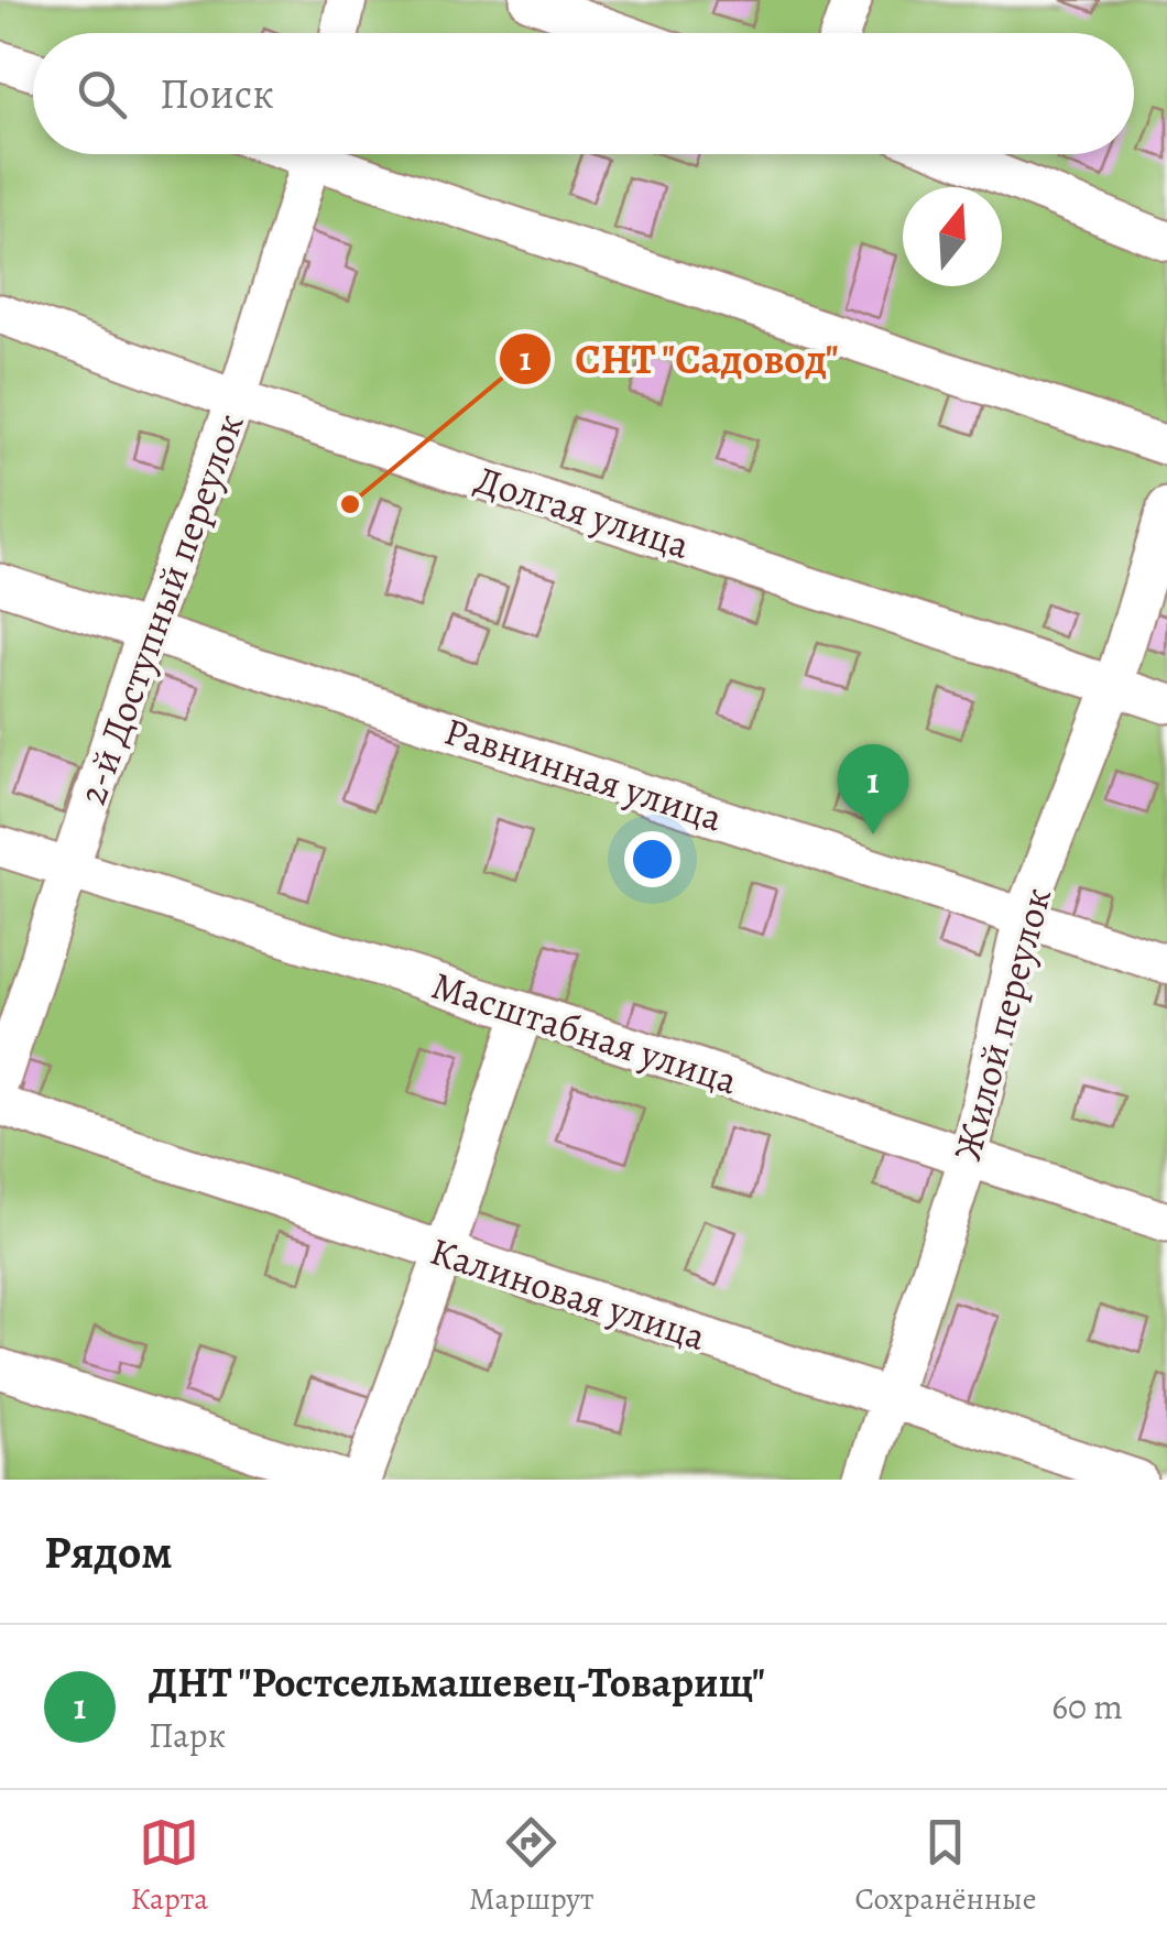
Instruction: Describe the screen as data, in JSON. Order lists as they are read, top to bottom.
{
  "streets": {
    "lane": [
      "Долгая улица",
      "2-й Доступный переулок",
      "Равнинная улица",
      "Жилой переулок",
      "Масштабная улица",
      "Калиновая улица"
    ]
  },
  "crossings": [
    ["Долгая улица", "2-й Доступный переулок"],
    ["Долгая улица", "Жилой переулок"],
    ["2-й Доступный переулок", "Равнинная улица"],
    ["2-й Доступный переулок", "Масштабная улица"],
    ["Равнинная улица", "Жилой переулок"],
    ["Жилой переулок", "Масштабная улица"],
    ["Жилой переулок", "Калиновая улица"]
  ],
  "places": ["СНТ \"Садовод\""],
  "north": "top",
  "page": {
    "search": "Поиск",
    "pins": "1",
    "heading": "Рядом",
    "list": [
      {
        "mark": "1",
        "name": "ДНТ \"Ростсельмашевец-Товарищ\"",
        "note": "Парк",
        "value": "60 m"
      }
    ],
    "nav": ["Карта", "Маршрут", "Сохранённые"]
  }
}
